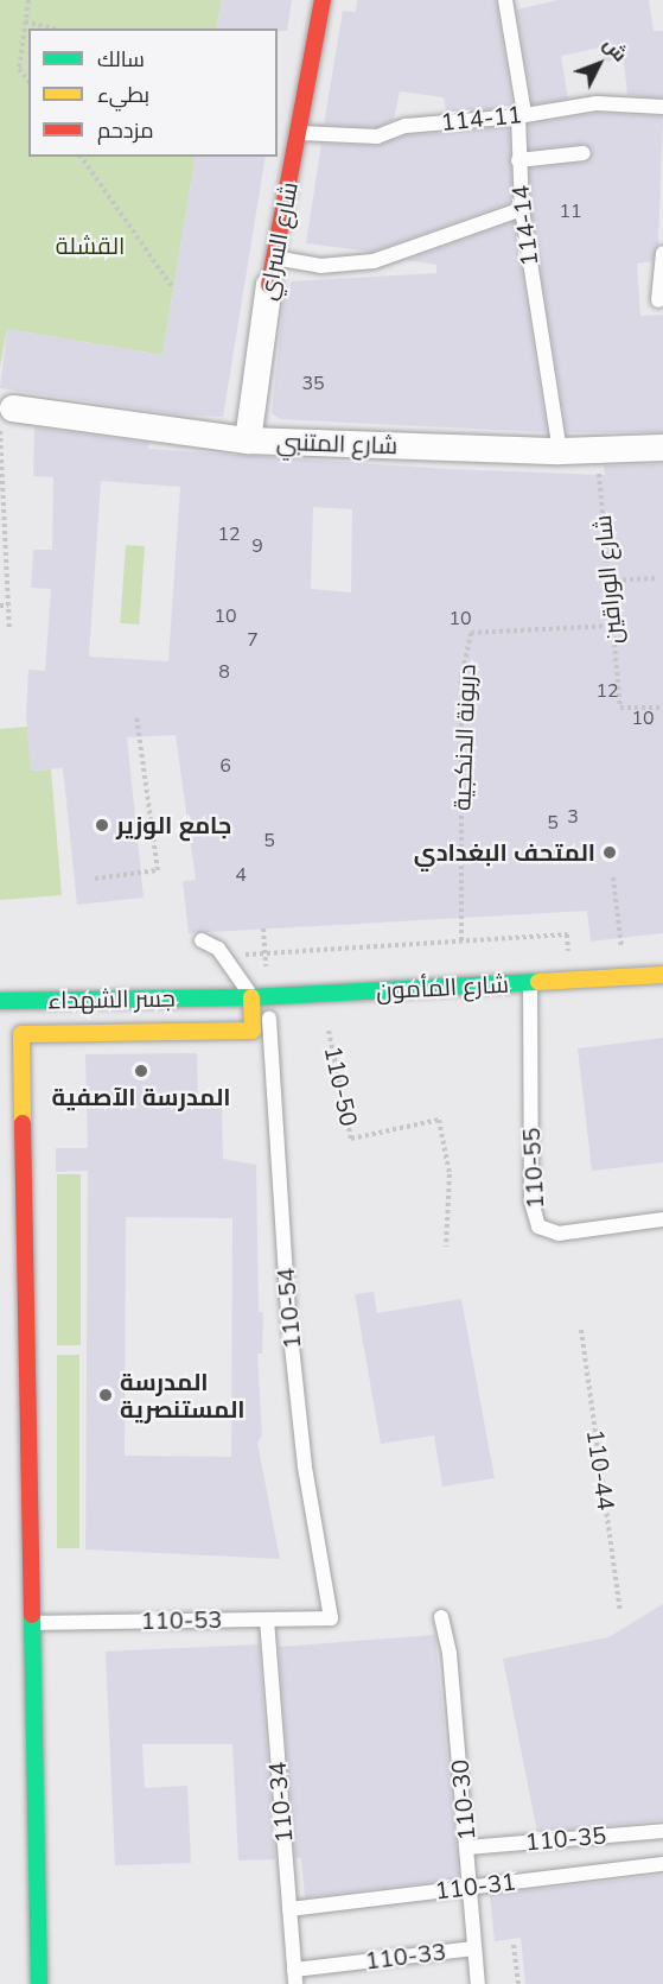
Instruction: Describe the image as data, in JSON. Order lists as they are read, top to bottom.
{
  "streets": {
    "street": [
      "شارع السراي",
      "شارع المتنبي",
      "شارع المأمون",
      "جسر الشهداء"
    ],
    "lane": [
      "114-11",
      "114-14",
      "110-55",
      "110-54",
      "110-53",
      "110-30",
      "110-34",
      "110-35",
      "110-31",
      "110-33"
    ],
    "path": [
      "شارع الوراقين",
      "دربونة الدنكجية",
      "110-50",
      "110-44"
    ]
  },
  "crossings": [
    ["114-11", "114-14"],
    ["114-11", "شارع السراي"],
    ["114-14", "شارع المتنبي"],
    ["شارع السراي", "شارع المتنبي"],
    ["شارع المتنبي", "شارع الوراقين"],
    ["شارع الوراقين", "دربونة الدنكجية"],
    ["شارع المأمون", "جسر الشهداء"],
    ["شارع المأمون", "110-55"],
    ["شارع المأمون", "110-54"],
    ["110-54", "110-53"],
    ["110-53", "110-34"],
    ["110-30", "110-35"],
    ["110-30", "110-31"],
    ["110-30", "110-33"],
    ["110-34", "110-31"],
    ["110-34", "110-33"]
  ],
  "parks": ["القشلة"],
  "places": [
    "جامع الوزير",
    "المتحف البغدادي",
    "المدرسة الآصفية",
    "المدرسة المستنصرية"
  ],
  "house_numbers": [
    "11",
    "35",
    "12",
    "9",
    "10",
    "10",
    "7",
    "8",
    "12",
    "10",
    "6",
    "3",
    "5",
    "5",
    "4"
  ],
  "legend": ["سالك", "بطيء", "مزدحم"],
  "north": "top right"
}
